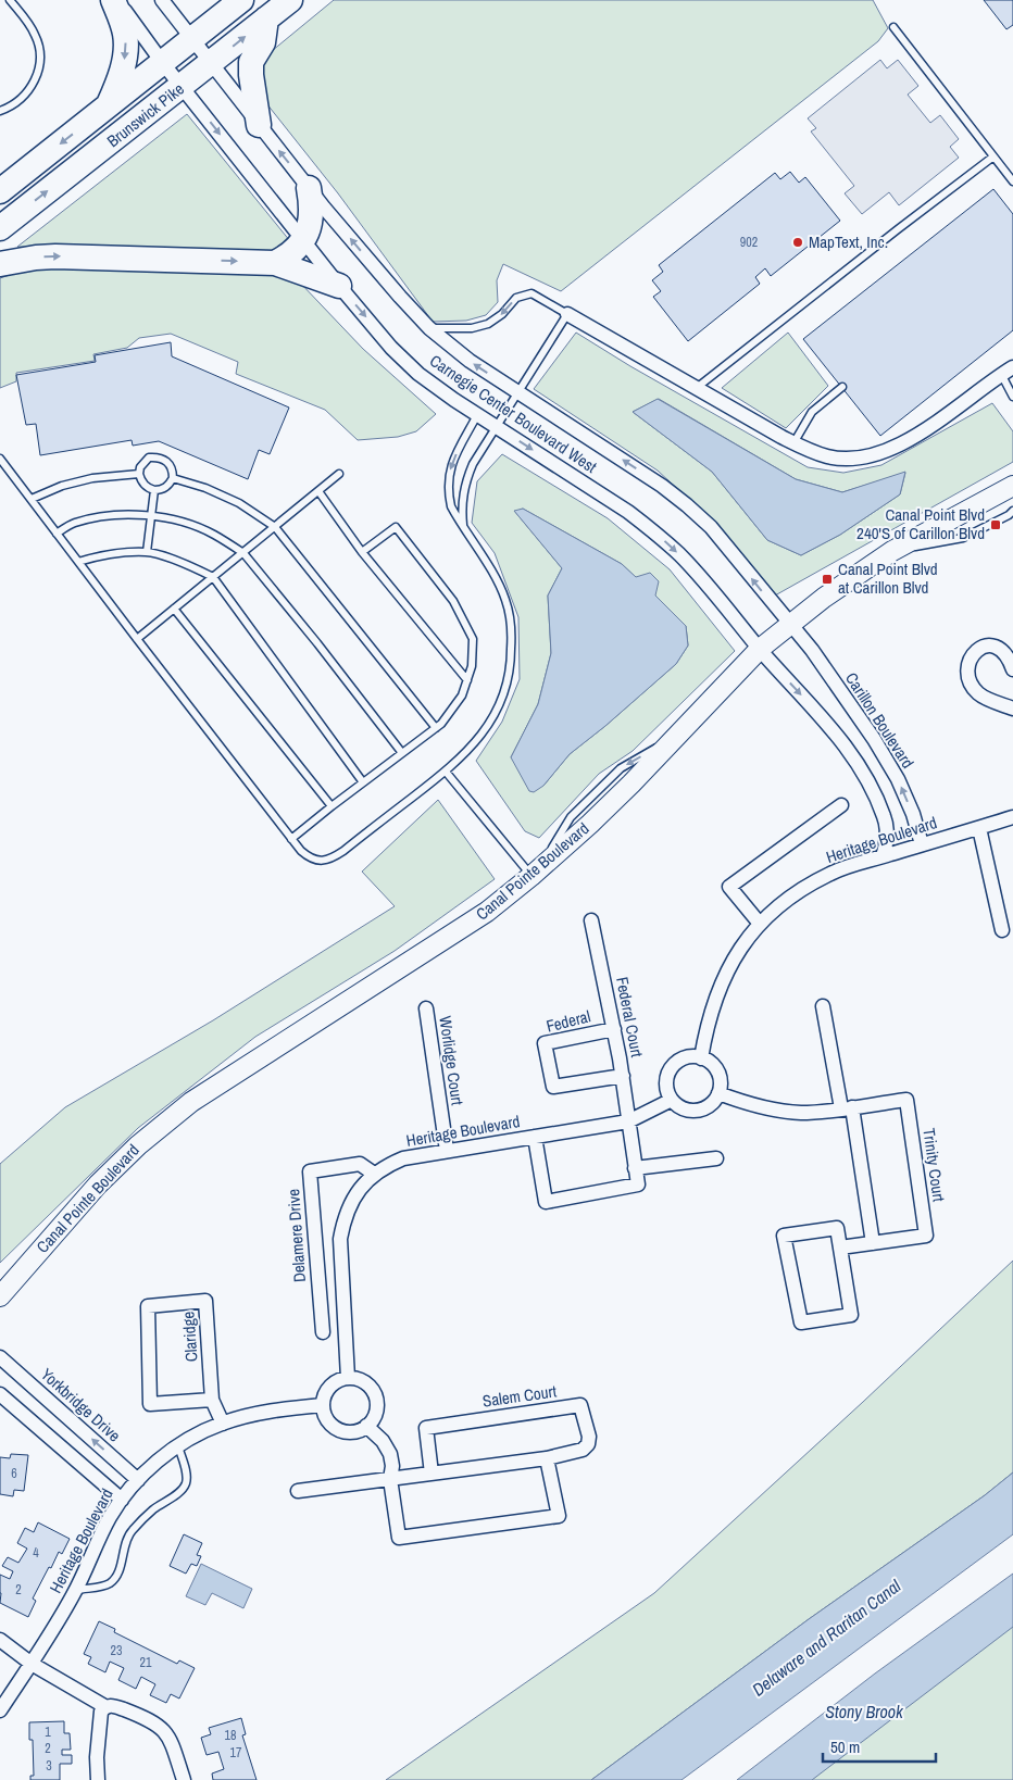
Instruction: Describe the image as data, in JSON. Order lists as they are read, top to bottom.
{
  "streets": {
    "highway": ["Brunswick Pike"],
    "street": [
      "Carnegie Center Boulevard West",
      "Carillon Boulevard",
      "Heritage Boulevard",
      "Canal Pointe Boulevard",
      "Federal Court",
      "Federal",
      "Worlidge Court",
      "Trinity Court",
      "Delamere Drive",
      "Claridge",
      "Salem Court",
      "Yorkbridge Drive"
    ]
  },
  "crossings": [
    ["Brunswick Pike", "Carnegie Center Boulevard West"],
    ["Carnegie Center Boulevard West", "Carillon Boulevard"],
    ["Carnegie Center Boulevard West", "Canal Pointe Boulevard"],
    ["Carillon Boulevard", "Heritage Boulevard"],
    ["Carillon Boulevard", "Canal Pointe Boulevard"],
    ["Heritage Boulevard", "Federal Court"],
    ["Heritage Boulevard", "Worlidge Court"],
    ["Heritage Boulevard", "Trinity Court"],
    ["Heritage Boulevard", "Delamere Drive"],
    ["Heritage Boulevard", "Yorkbridge Drive"],
    ["Federal Court", "Federal"]
  ],
  "water": ["Delaware and Raritan Canal", "Stony Brook"],
  "places": {
    "other": ["MapText, Inc."],
    "transit": ["Canal Point Blvd 240'S of Carillon Blvd", "Canal Point Blvd at Carillon Blvd"]
  },
  "house_numbers": [
    "902",
    "6",
    "4",
    "2",
    "23",
    "21",
    "1",
    "18",
    "2",
    "17",
    "3"
  ],
  "scale_bar": "50 m"
}
